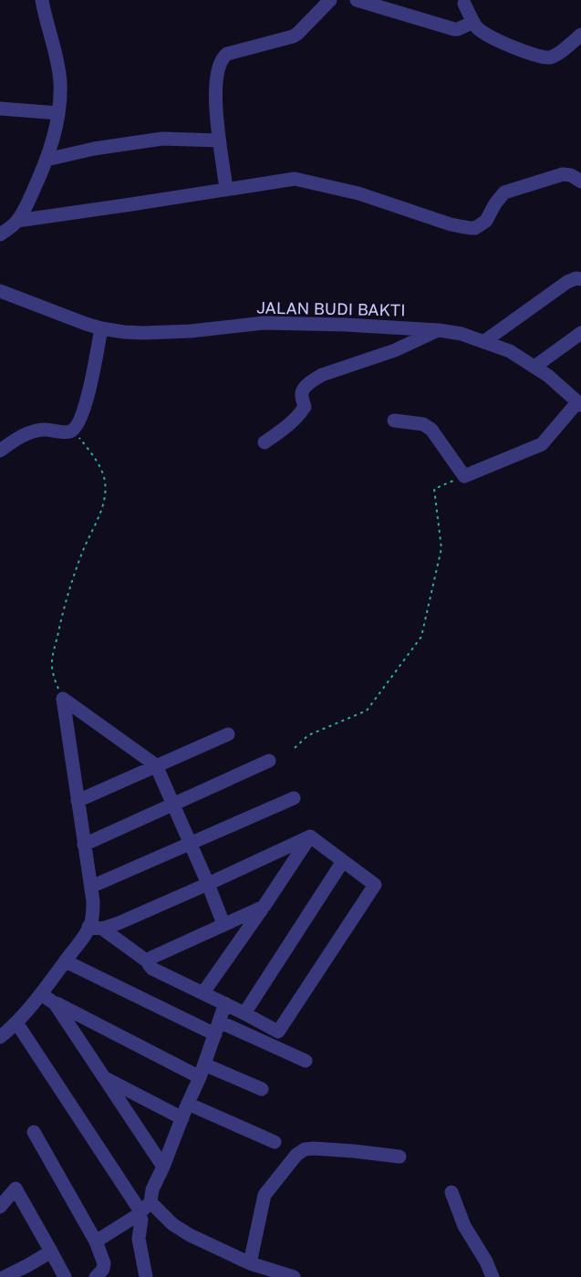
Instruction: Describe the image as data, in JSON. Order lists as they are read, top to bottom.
{
  "streets": {
    "street": ["JALAN BUDI BAKTI"]
  }
}
